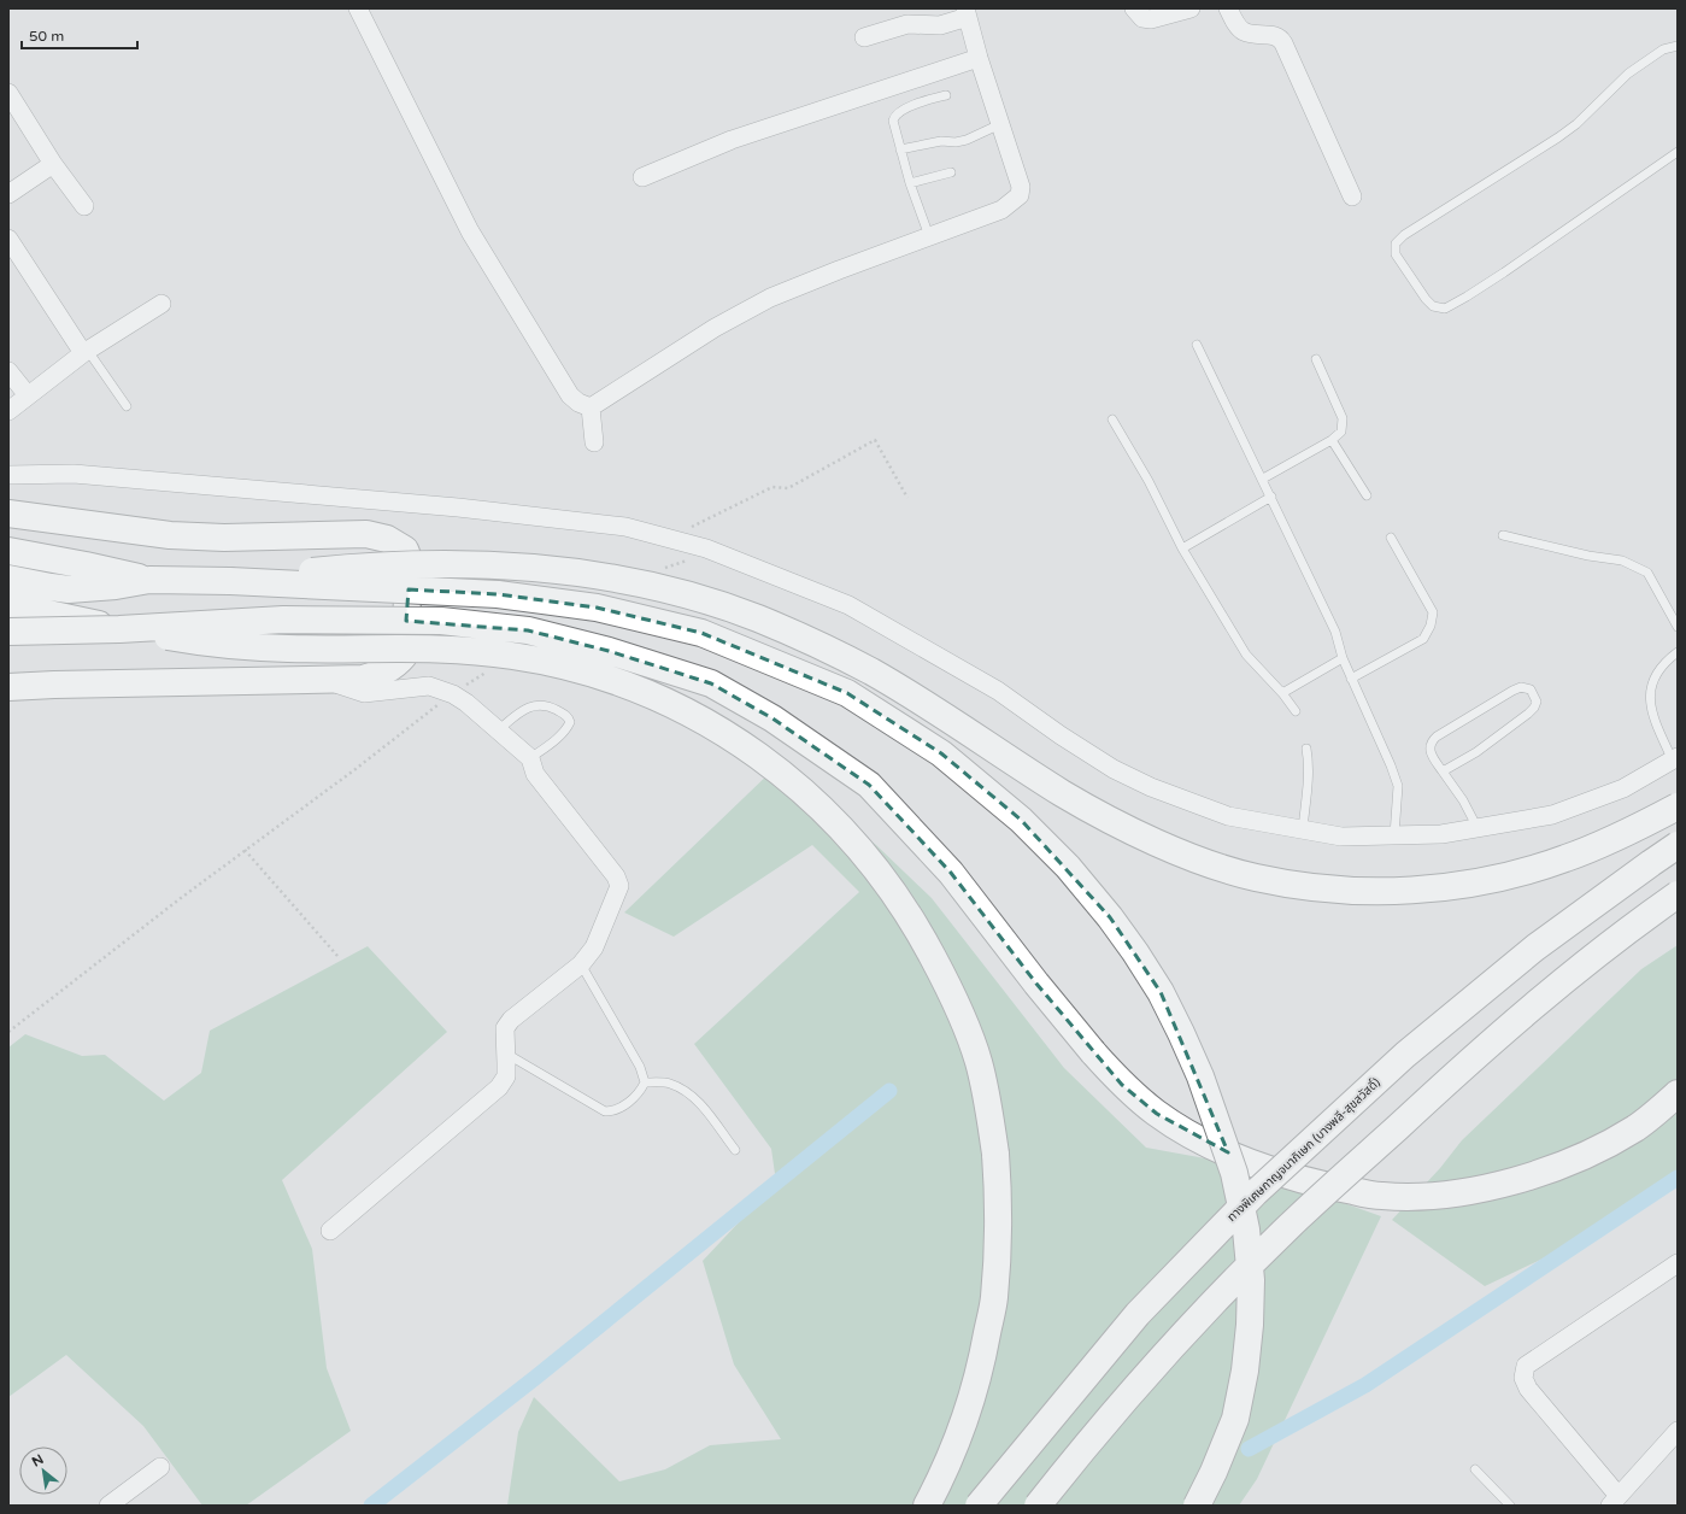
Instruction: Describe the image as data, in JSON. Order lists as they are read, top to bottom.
{
  "streets": {
    "highway": ["ทางพิเศษกาญจนาภิเษก (บางพลี-สุขสวัสดิ์)"]
  },
  "scale_bar": "50 m",
  "north": "top left"
}
